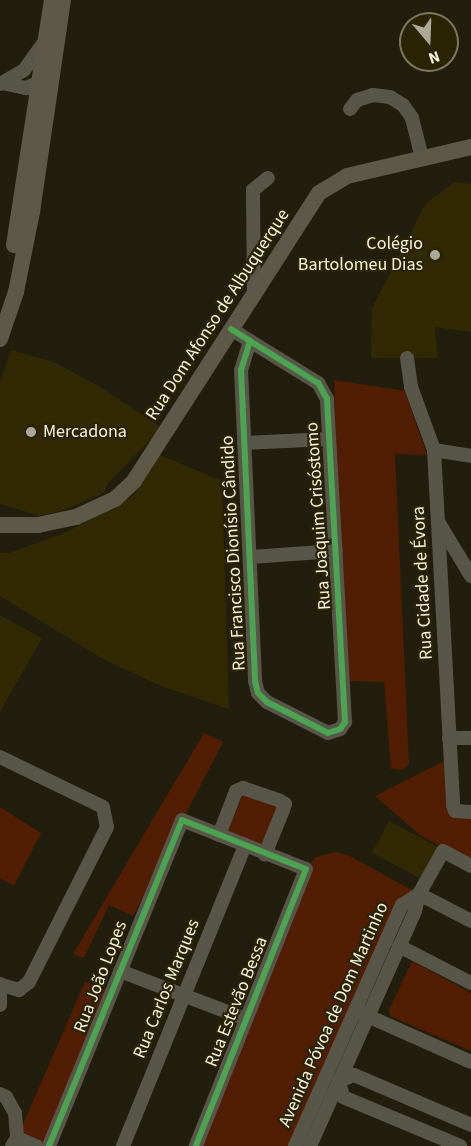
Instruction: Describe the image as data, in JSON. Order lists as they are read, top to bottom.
{
  "streets": {
    "main road": ["Rua Dom Afonso de Albuquerque"],
    "street": [
      "Rua Joaquim Crisóstomo",
      "Rua Francisco Dionísio Cândido",
      "Rua Cidade de Évora",
      "Rua João Lopes",
      "Rua Carlos Marques",
      "Rua Estevão Bessa",
      "Avenida Póvoa de Dom Martinho"
    ]
  },
  "crossings": [
    ["Rua Joaquim Crisóstomo", "Rua Francisco Dionísio Cândido"]
  ],
  "places": ["Colégio Bartolomeu Dias", "Mercadona"],
  "north": "bottom"
}
